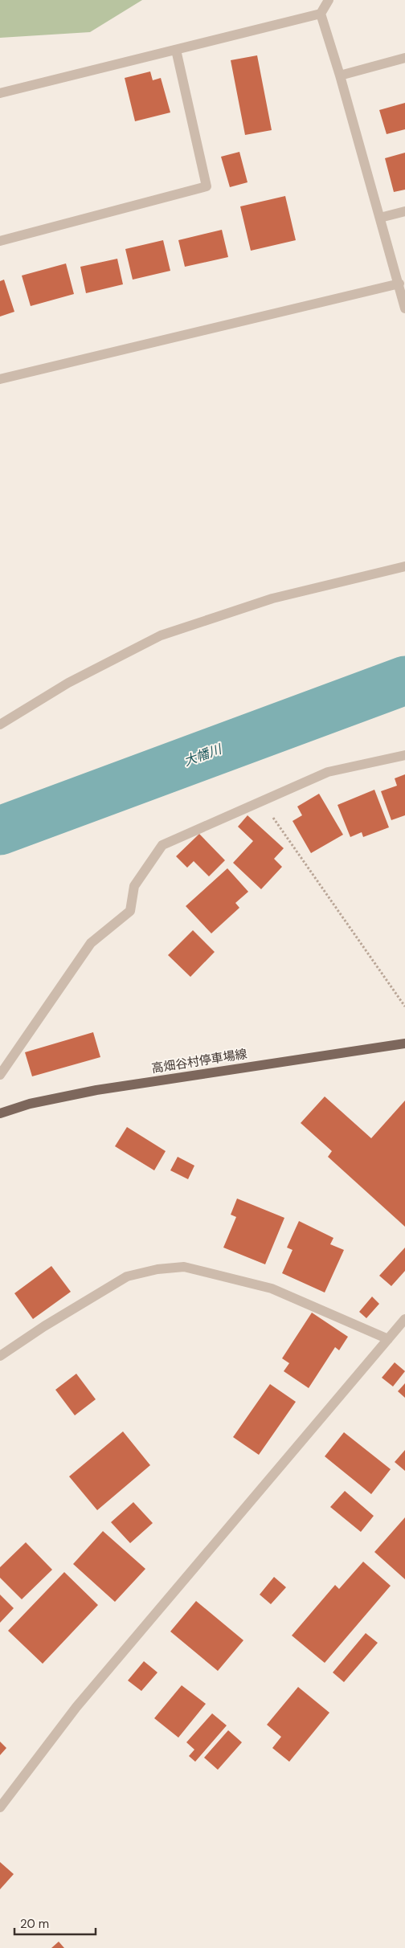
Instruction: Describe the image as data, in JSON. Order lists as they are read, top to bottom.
{
  "streets": {
    "main road": ["高畑谷村停車場線"]
  },
  "water": ["大幡川"],
  "scale_bar": "20 m"
}
